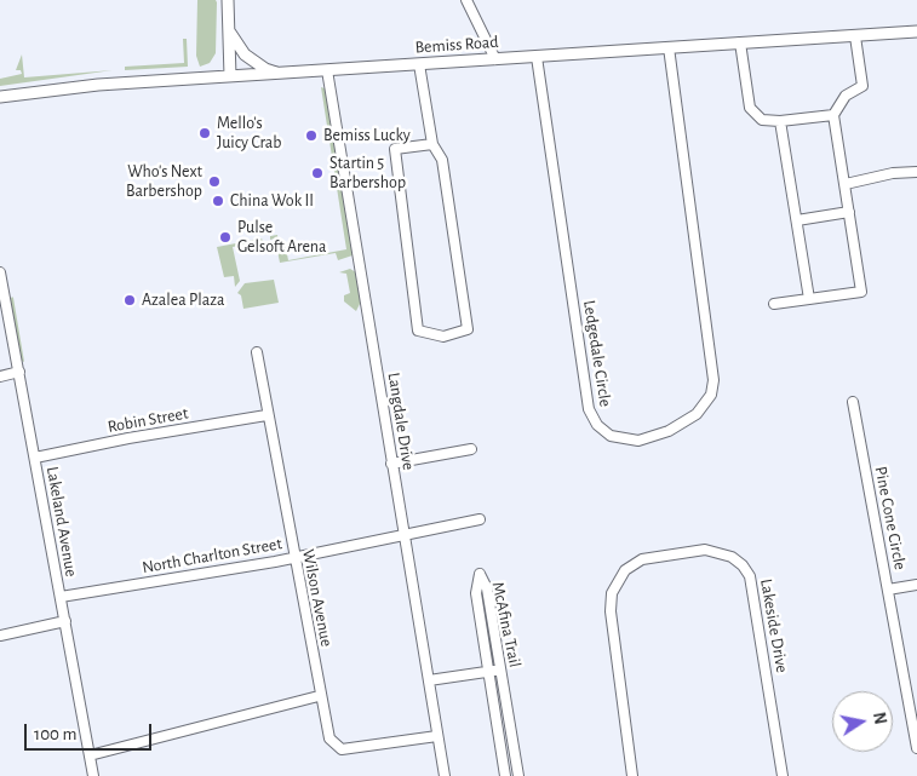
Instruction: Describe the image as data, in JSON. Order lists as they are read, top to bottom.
{
  "streets": {
    "main road": ["Bemiss Road"],
    "street": [
      "Ledgedale Circle",
      "Robin Street",
      "Langdale Drive",
      "Pine Cone Circle",
      "Lakeland Avenue",
      "North Charlton Street",
      "Wilson Avenue",
      "McAfina Trail",
      "Lakeside Drive"
    ]
  },
  "crossings": [
    ["Bemiss Road", "Ledgedale Circle"],
    ["Bemiss Road", "Langdale Drive"],
    ["Robin Street", "Lakeland Avenue"],
    ["Robin Street", "Wilson Avenue"],
    ["Langdale Drive", "North Charlton Street"],
    ["Langdale Drive", "Wilson Avenue"],
    ["Lakeland Avenue", "North Charlton Street"],
    ["North Charlton Street", "Wilson Avenue"]
  ],
  "places": [
    "Mello's Juicy Crab",
    "Bemiss Lucky",
    "Startin 5 Barbershop",
    "Who's Next Barbershop",
    "China Wok II",
    "Pulse Gelsoft Arena",
    "Azalea Plaza"
  ],
  "scale_bar": "100 m",
  "north": "right"
}
